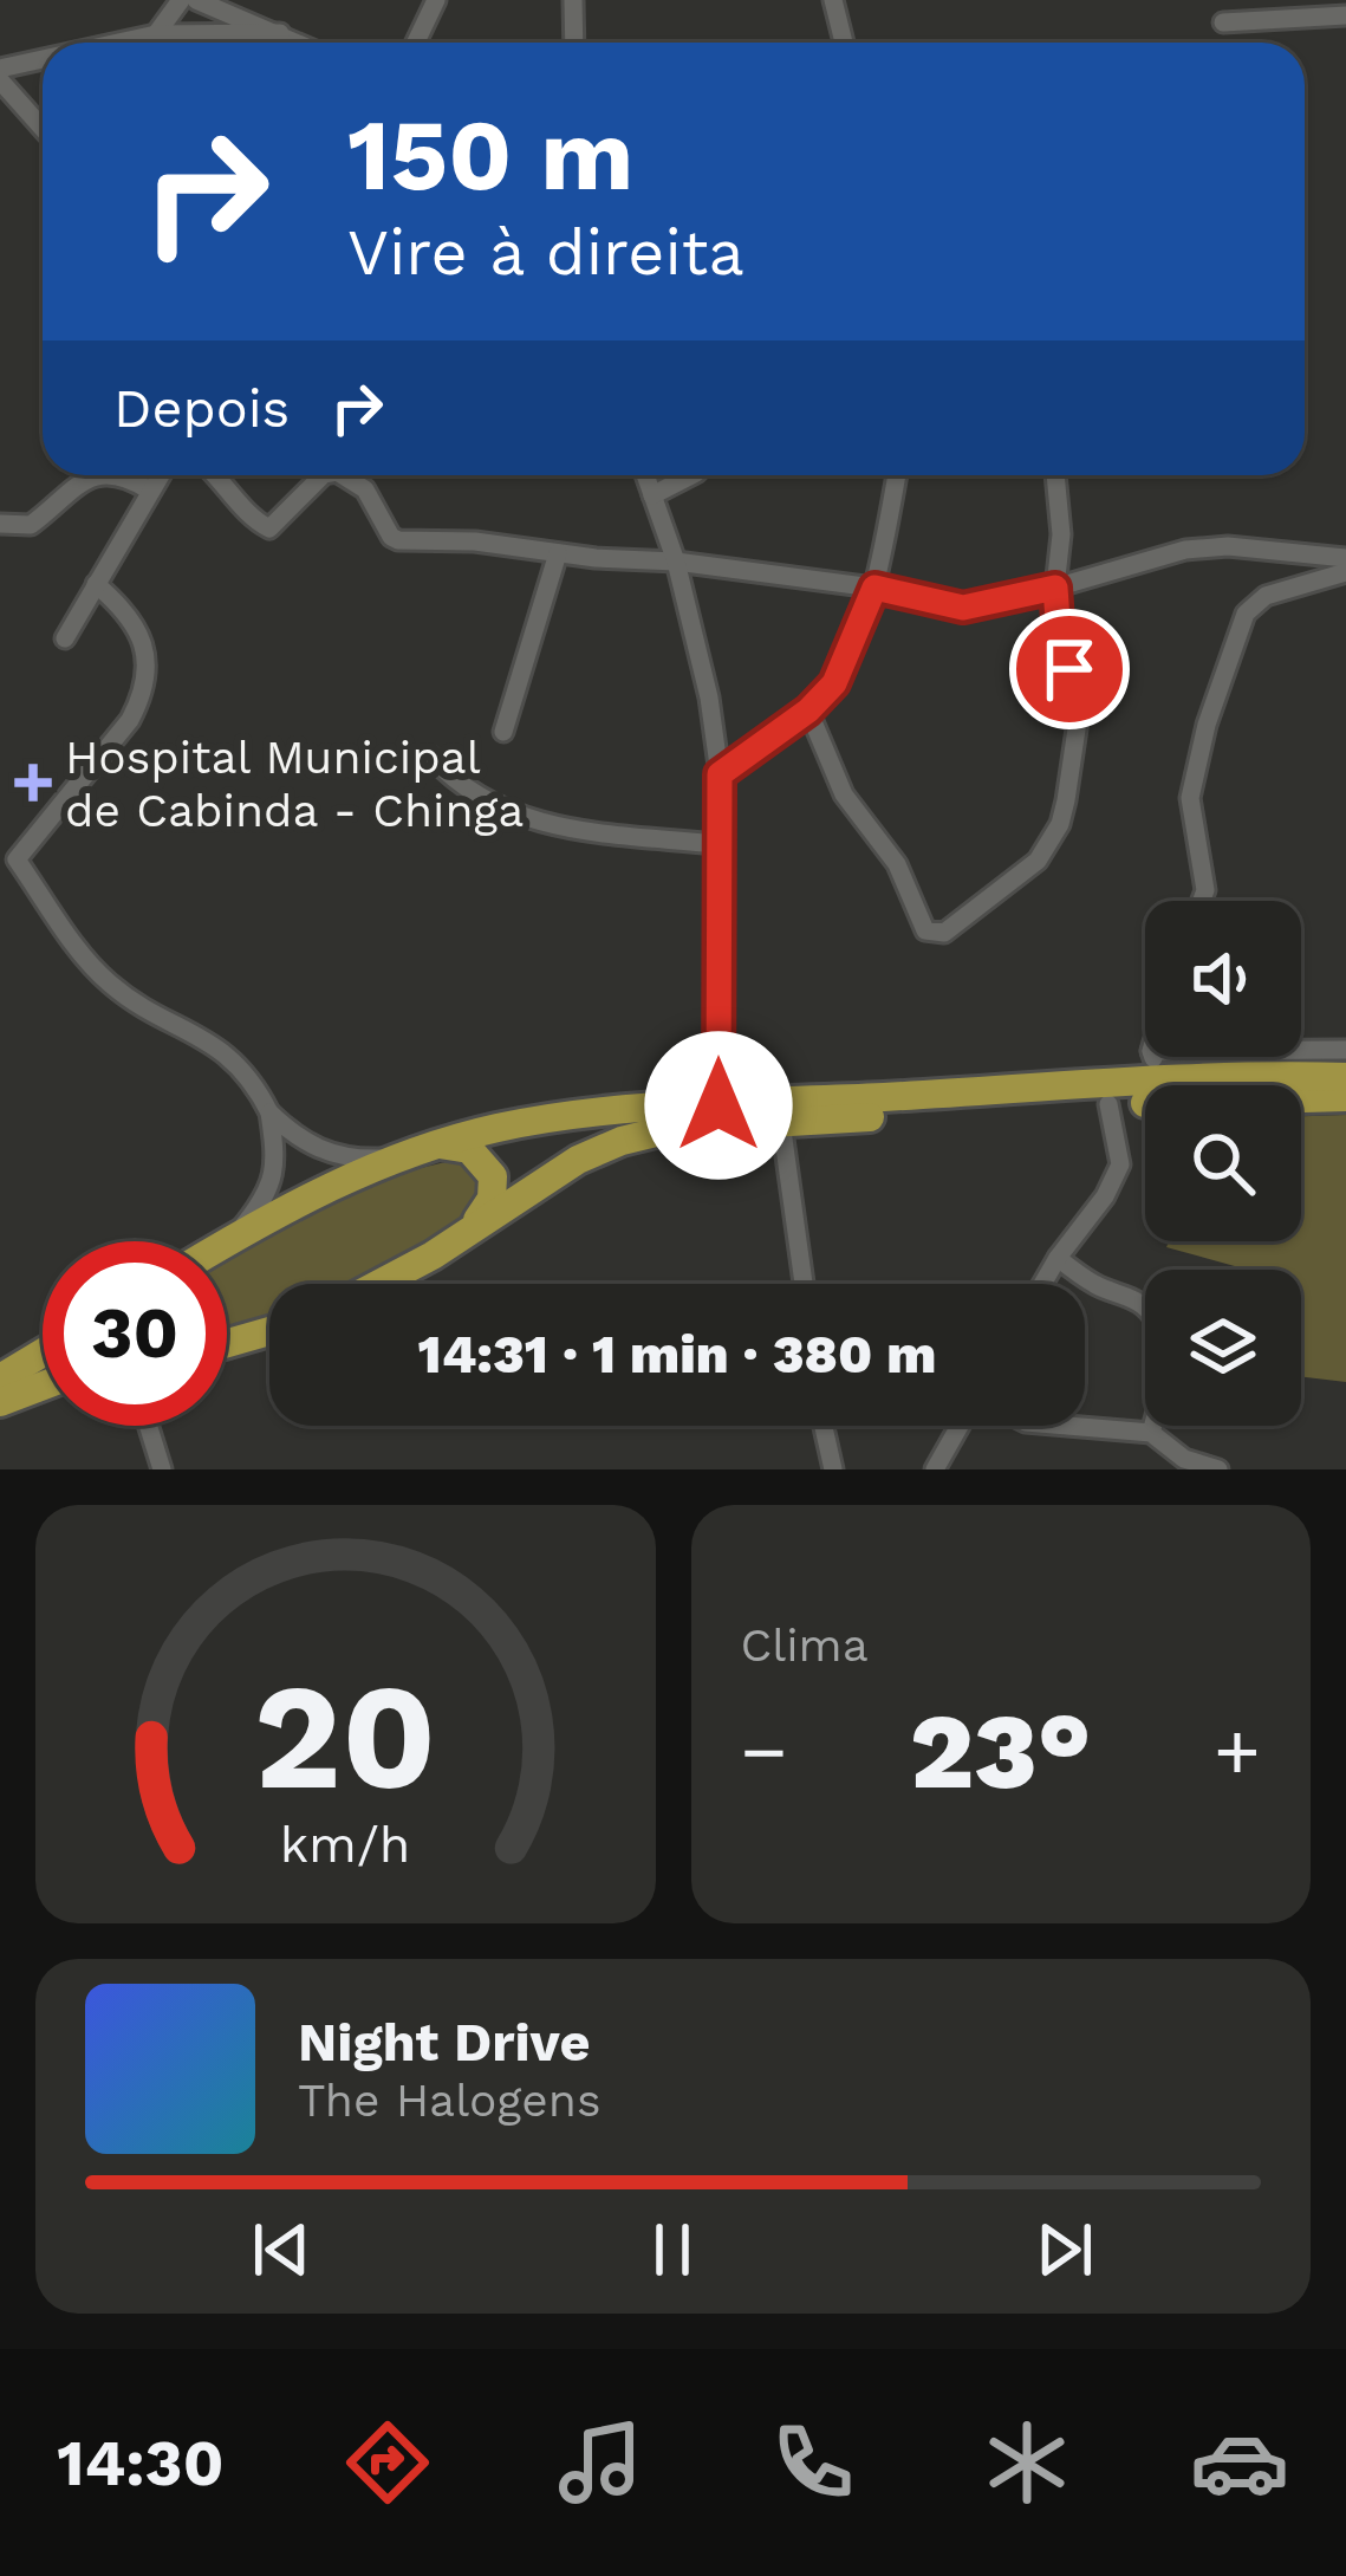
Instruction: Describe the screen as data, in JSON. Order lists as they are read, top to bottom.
{
  "places": {
    "health": ["Hospital Municipal de Cabinda - Chinga"]
  },
  "page": {
    "turn": ["150 m", "Vire à direita"],
    "then": "Depois",
    "limit": "30",
    "trip": "14:31 · 1 min · 380 m",
    "tile": "Clima",
    "heat": ["−", "23°", "+"],
    "song": ["Night Drive", "The Halogens"],
    "tabs": "14:30",
    "gauge": ["20", "km/h"]
  }
}
